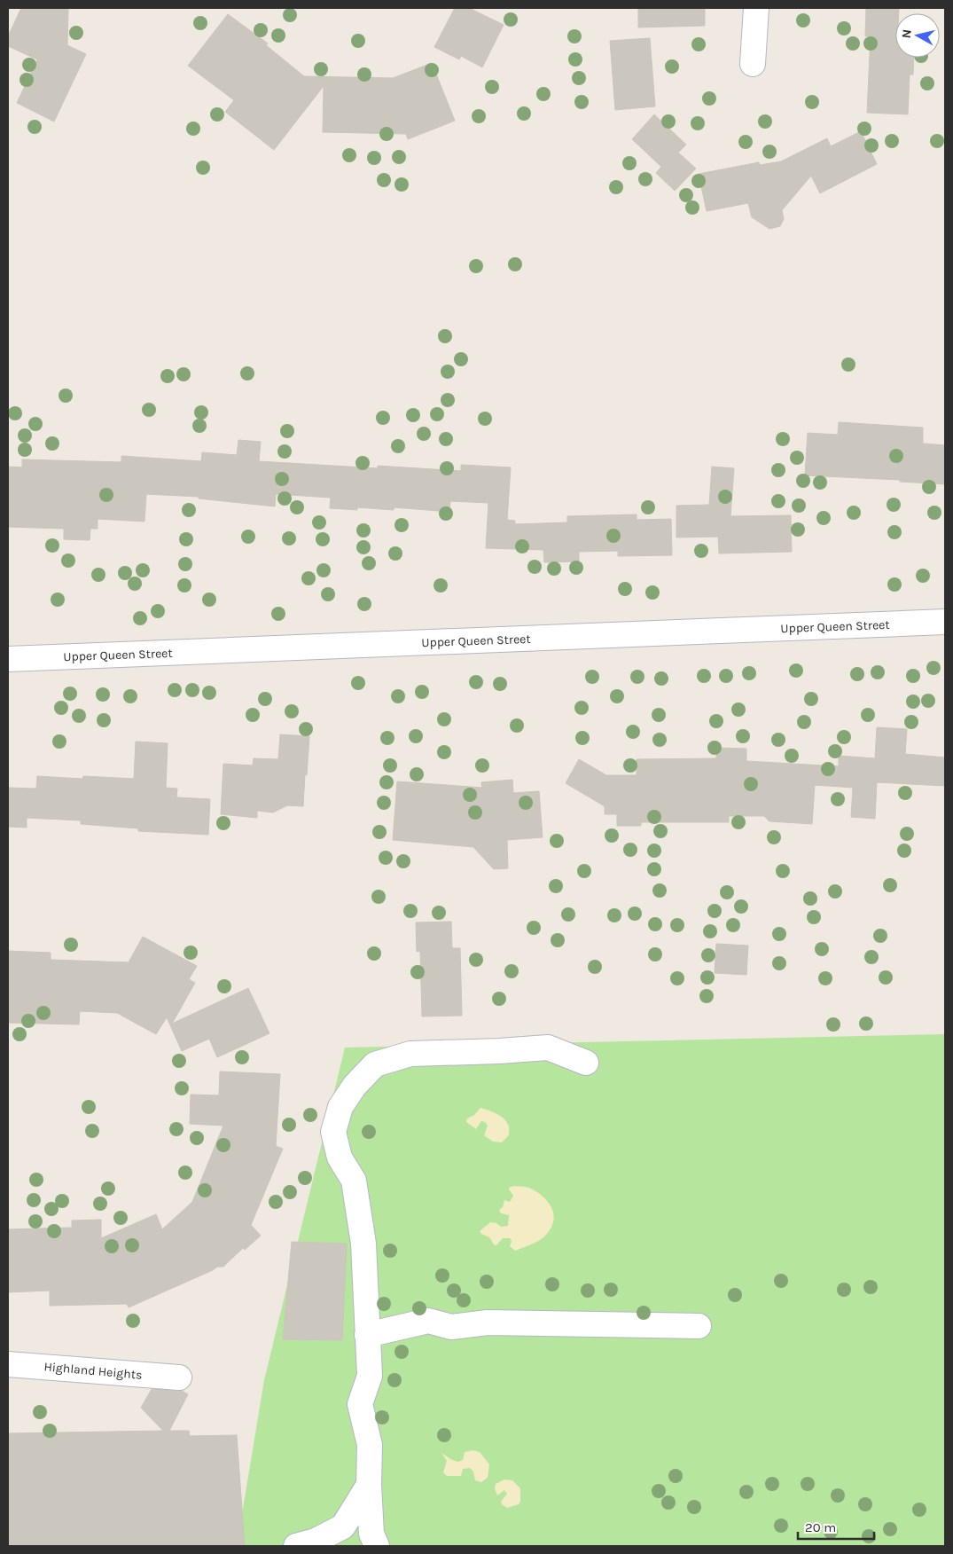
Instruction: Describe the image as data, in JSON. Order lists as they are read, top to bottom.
{
  "streets": {
    "street": ["Upper Queen Street", "Highland Heights"]
  },
  "scale_bar": "20 m",
  "north": "left"
}
